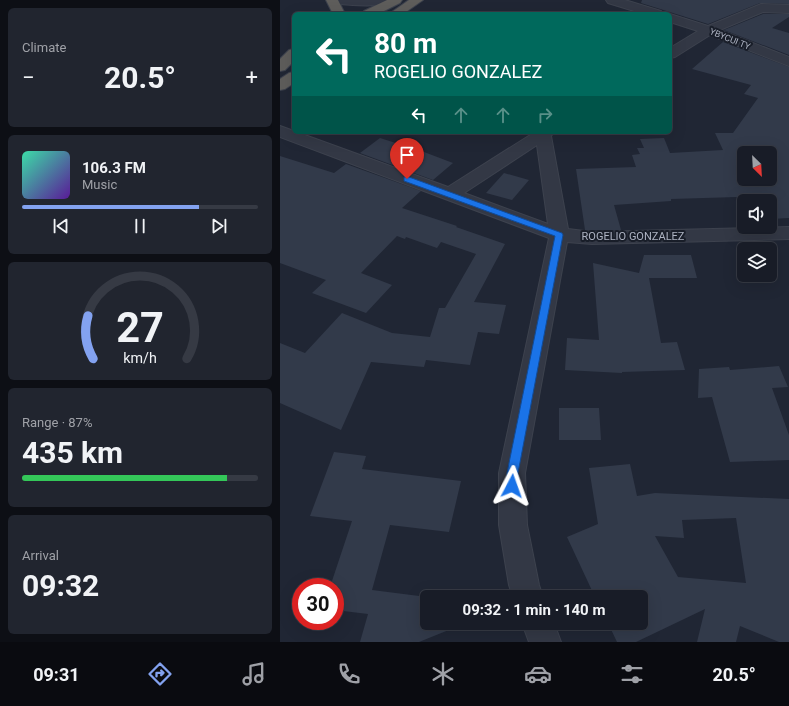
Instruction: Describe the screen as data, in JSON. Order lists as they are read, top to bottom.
{
  "streets": {
    "street": ["YBYCUI TY", "ROGELIO GONZALEZ"]
  },
  "north": "bottom right",
  "page": {
    "tile": [
      "Climate",
      ["Range · 87%", "435 km"],
      ["Arrival", "09:32"]
    ],
    "turn": ["80 m", "ROGELIO GONZALEZ"],
    "heat": ["−", "20.5°", "+"],
    "song": ["106.3 FM", "Music"],
    "limit": "30",
    "trip": "09:32 · 1 min · 140 m",
    "tabs": ["09:31", "20.5°"],
    "gauge": ["27", "km/h"]
  }
}
